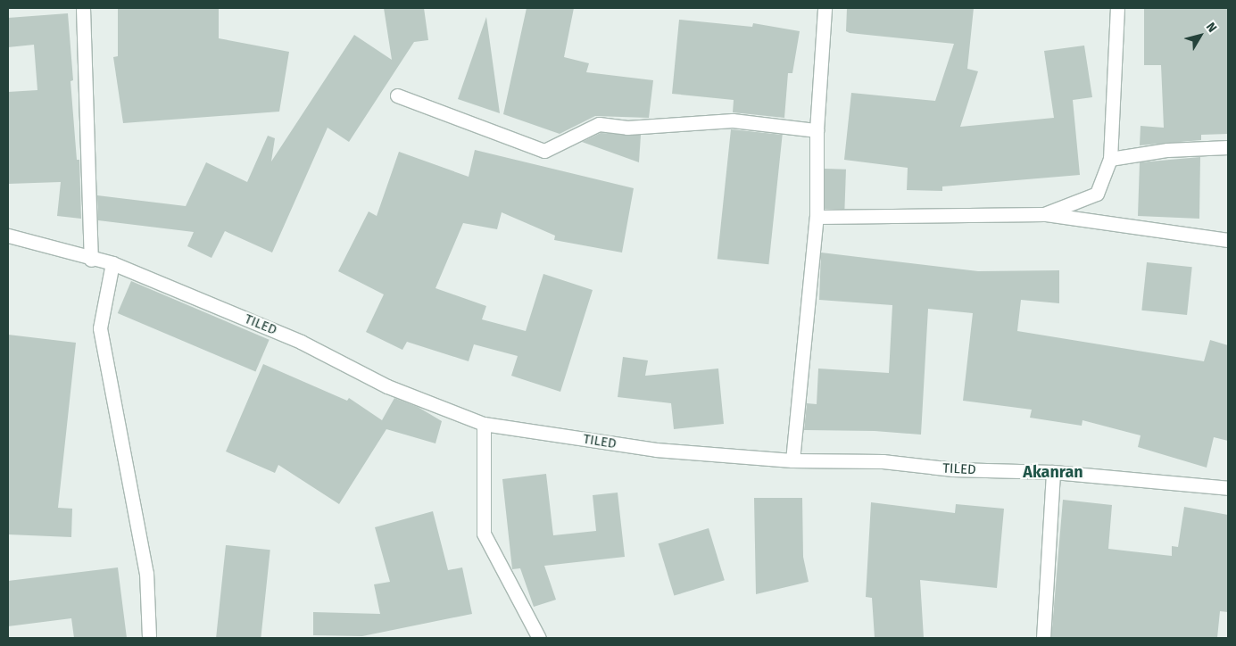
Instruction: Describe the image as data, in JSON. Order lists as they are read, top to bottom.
{
  "streets": {
    "street": ["TILED"]
  },
  "districts": ["Akanran"],
  "north": "top right"
}
